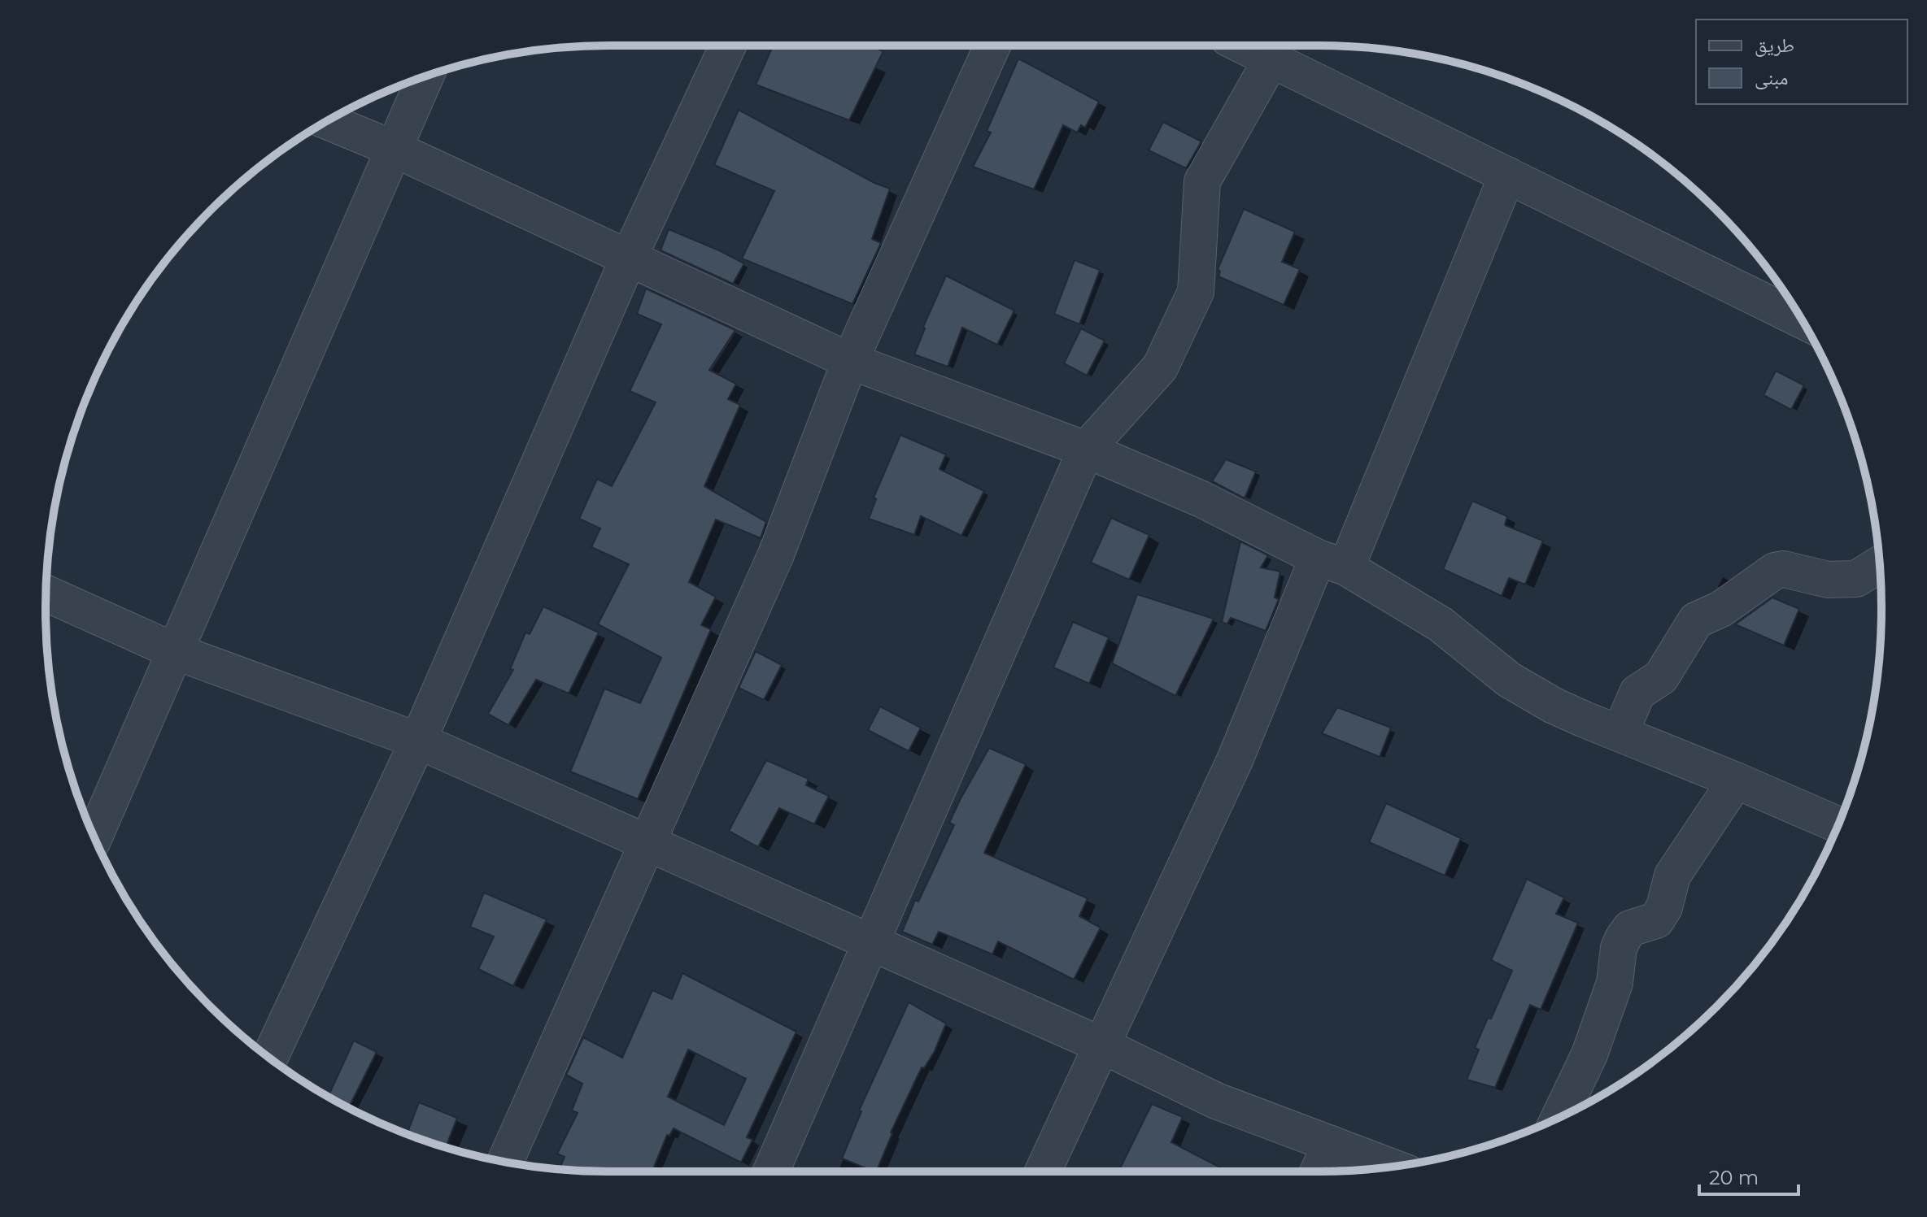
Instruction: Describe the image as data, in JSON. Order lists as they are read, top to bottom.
{
  "legend": ["طريق", "مبنى"],
  "scale_bar": "20 m"
}
